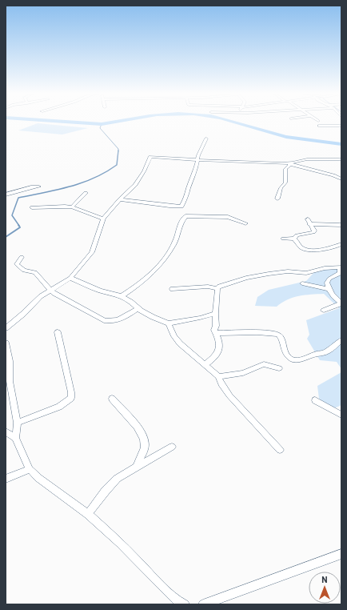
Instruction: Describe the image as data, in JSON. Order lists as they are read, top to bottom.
{
  "north": "top"
}
